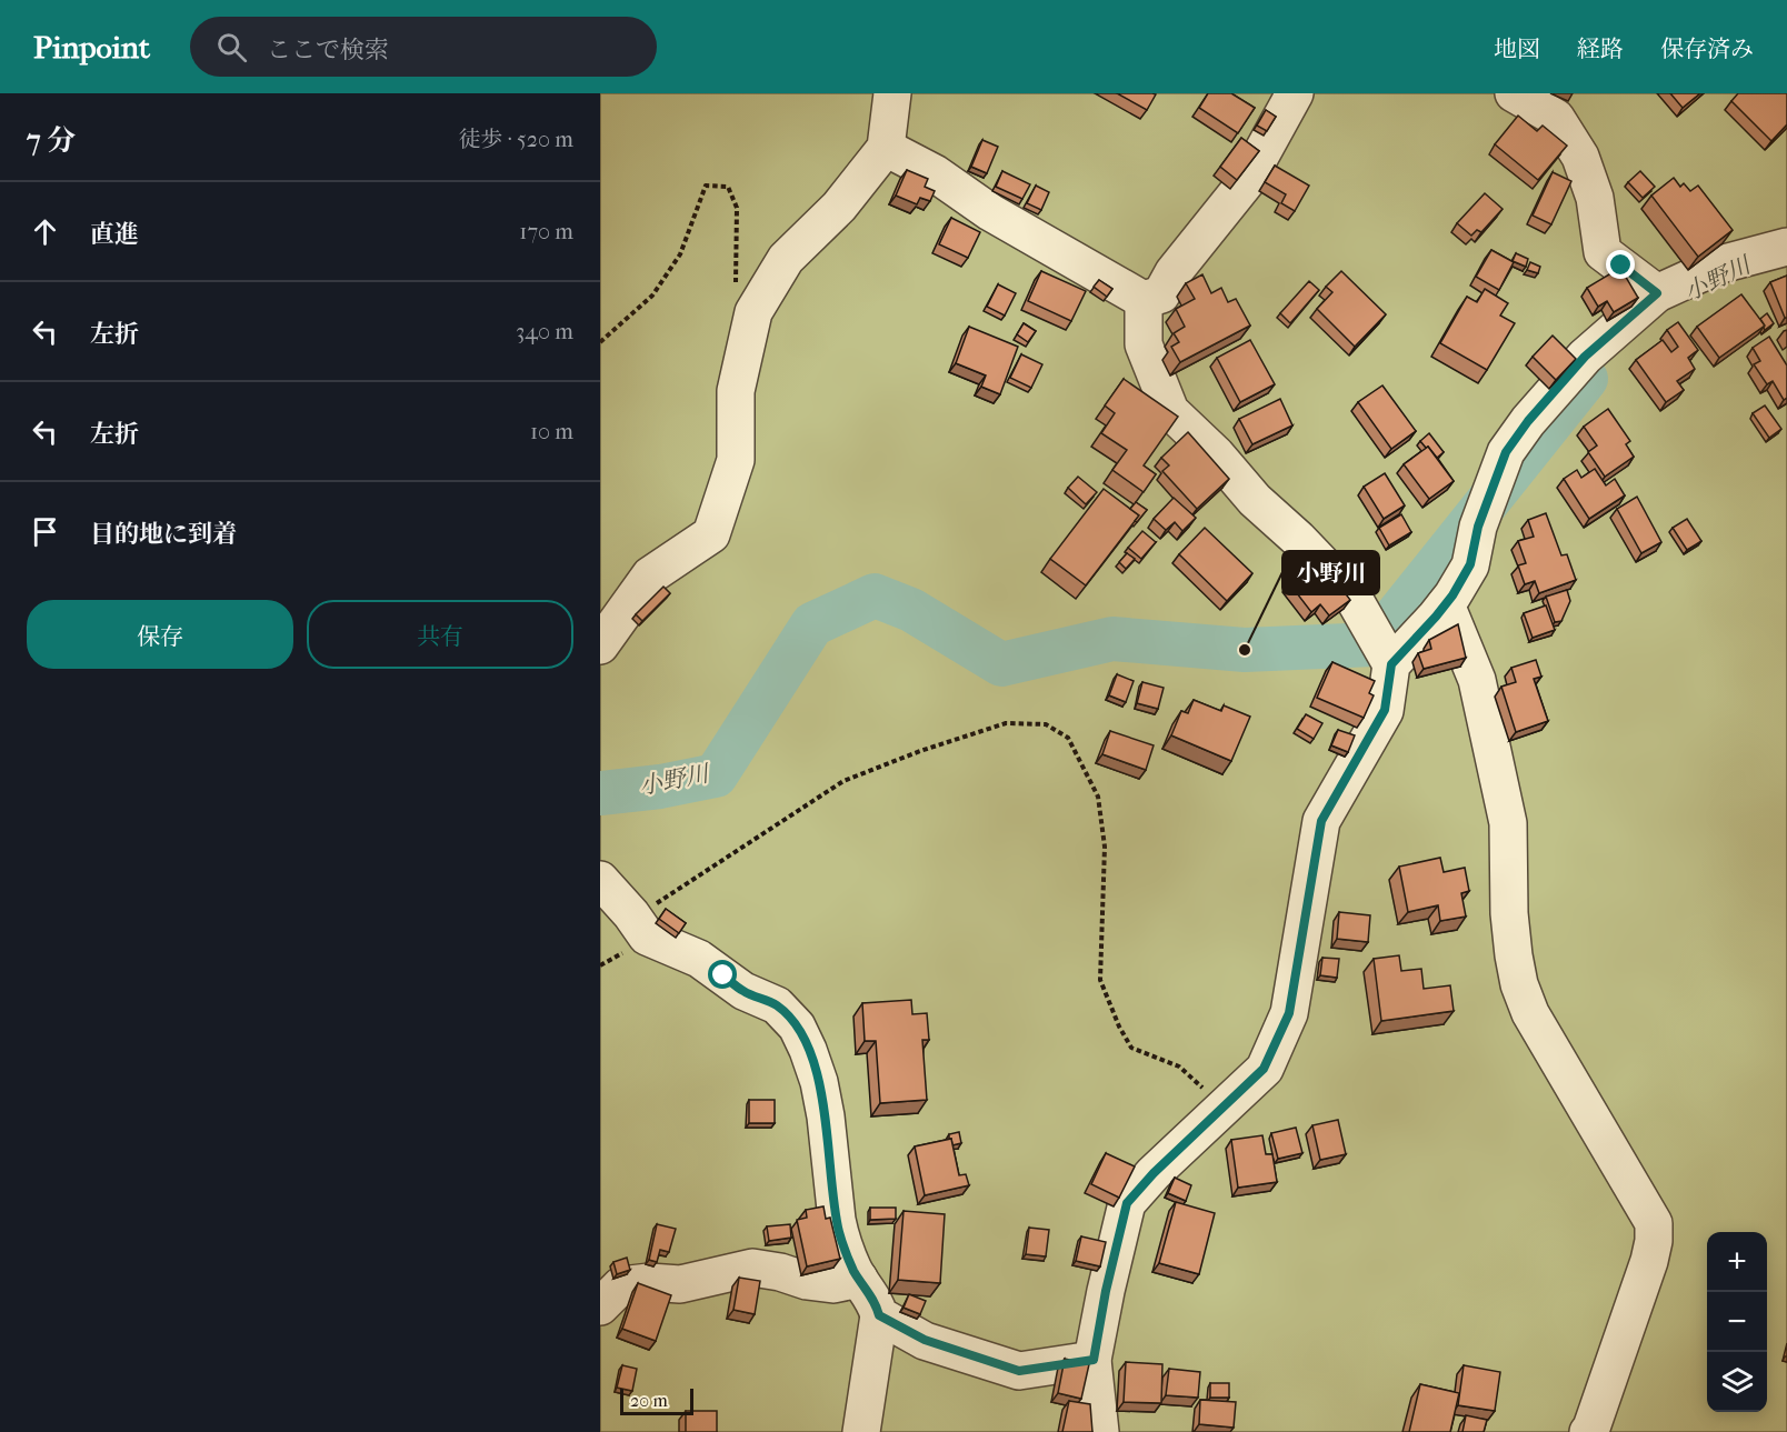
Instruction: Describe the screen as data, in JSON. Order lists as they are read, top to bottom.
{
  "water": ["小野川"],
  "places": ["小野川"],
  "scale_bar": "20 m",
  "page": {
    "header": "Pinpoint",
    "search": "ここで検索",
    "nav": ["地図", "経路", "保存済み"],
    "heading": ["7 分", "徒歩 · 520 m"],
    "list": [
      ["直進", "170 m"],
      ["左折", "340 m"],
      ["左折", "10 m"],
      "目的地に到着"
    ],
    "buttons": ["保存", "共有"],
    "map_buttons": ["+", "−"],
    "scale": "20 m"
  }
}
